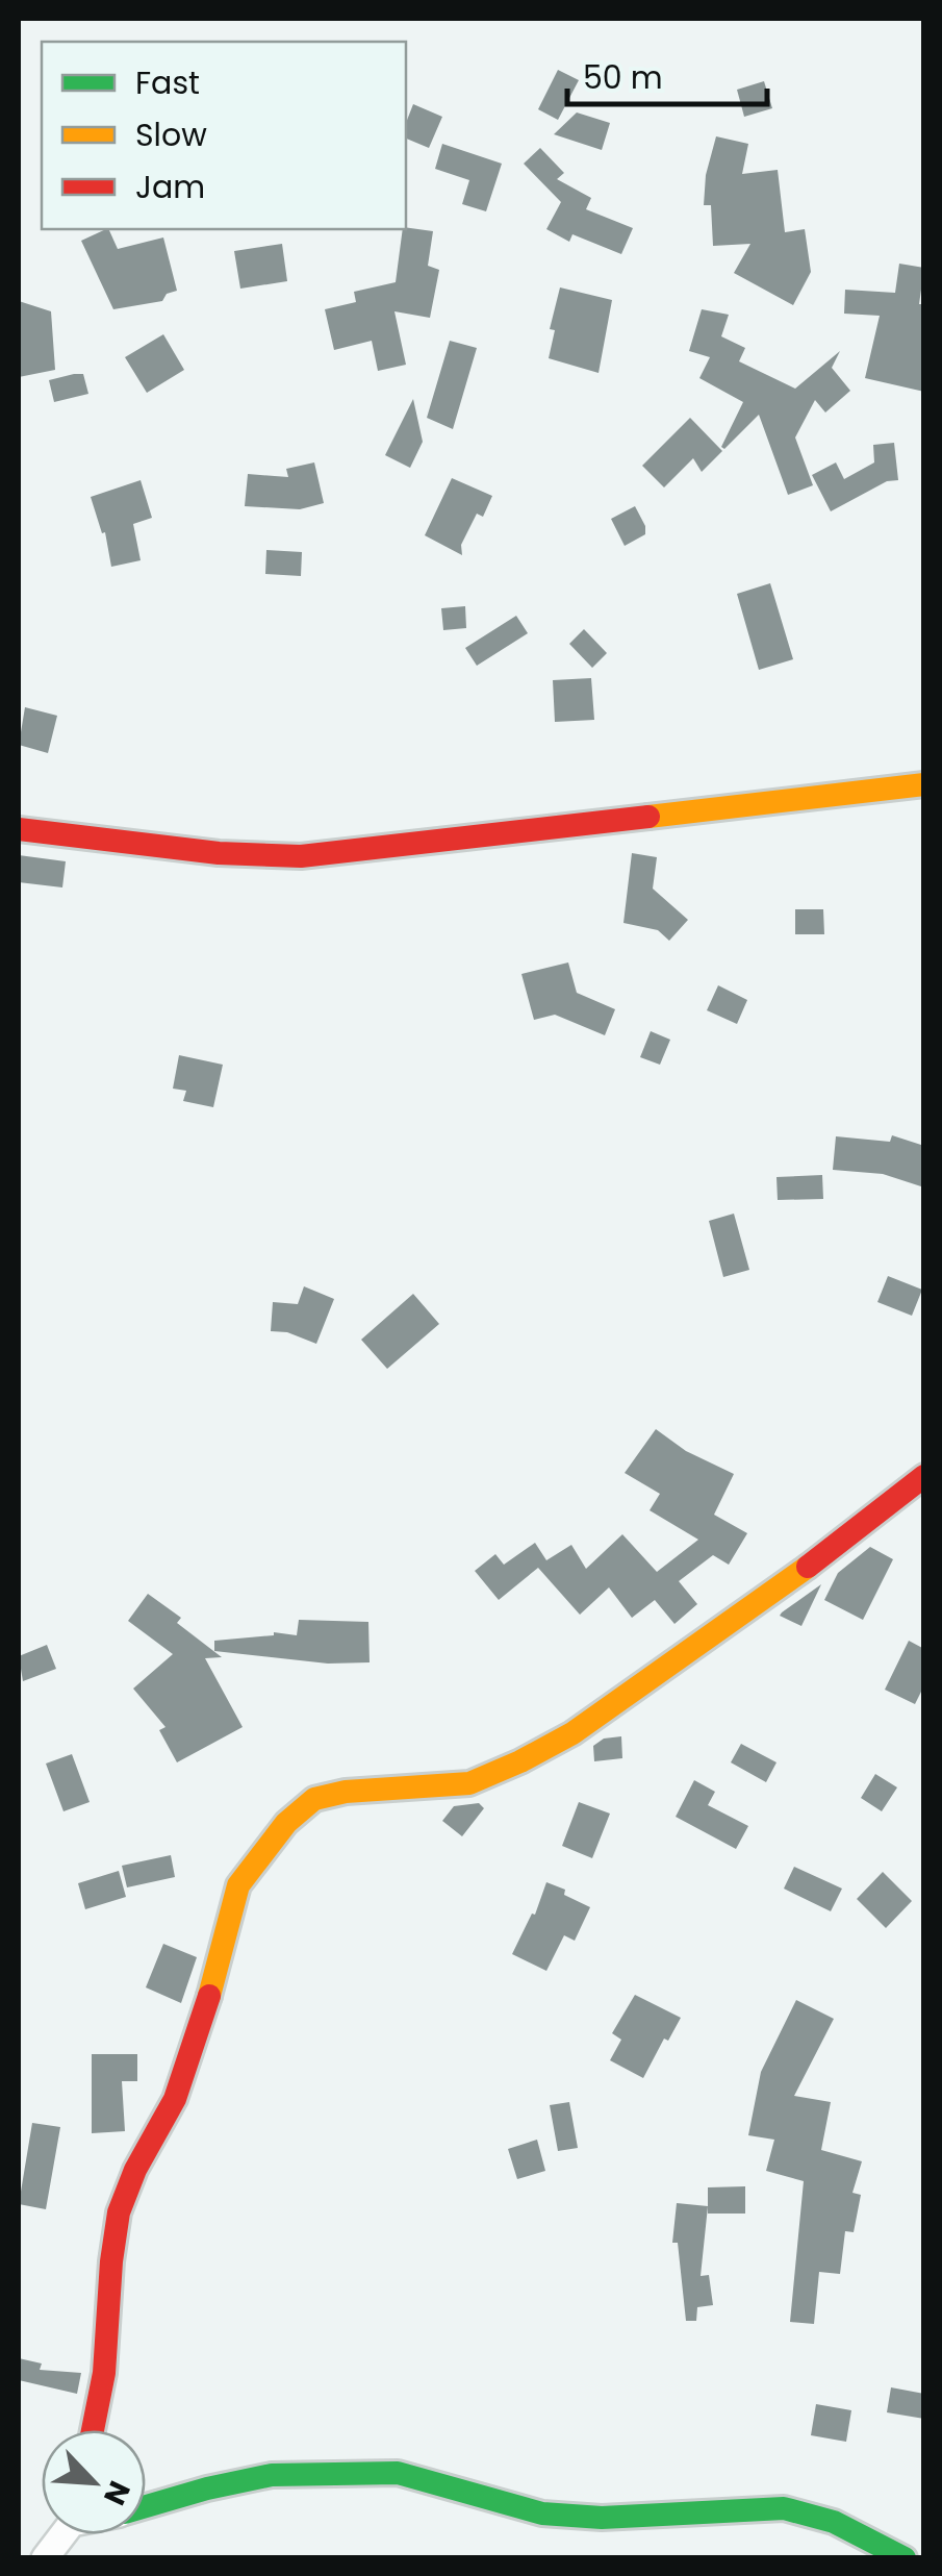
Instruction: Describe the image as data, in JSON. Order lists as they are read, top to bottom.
{
  "legend": ["Fast", "Slow", "Jam"],
  "scale_bar": "50 m",
  "north": "bottom right"
}
